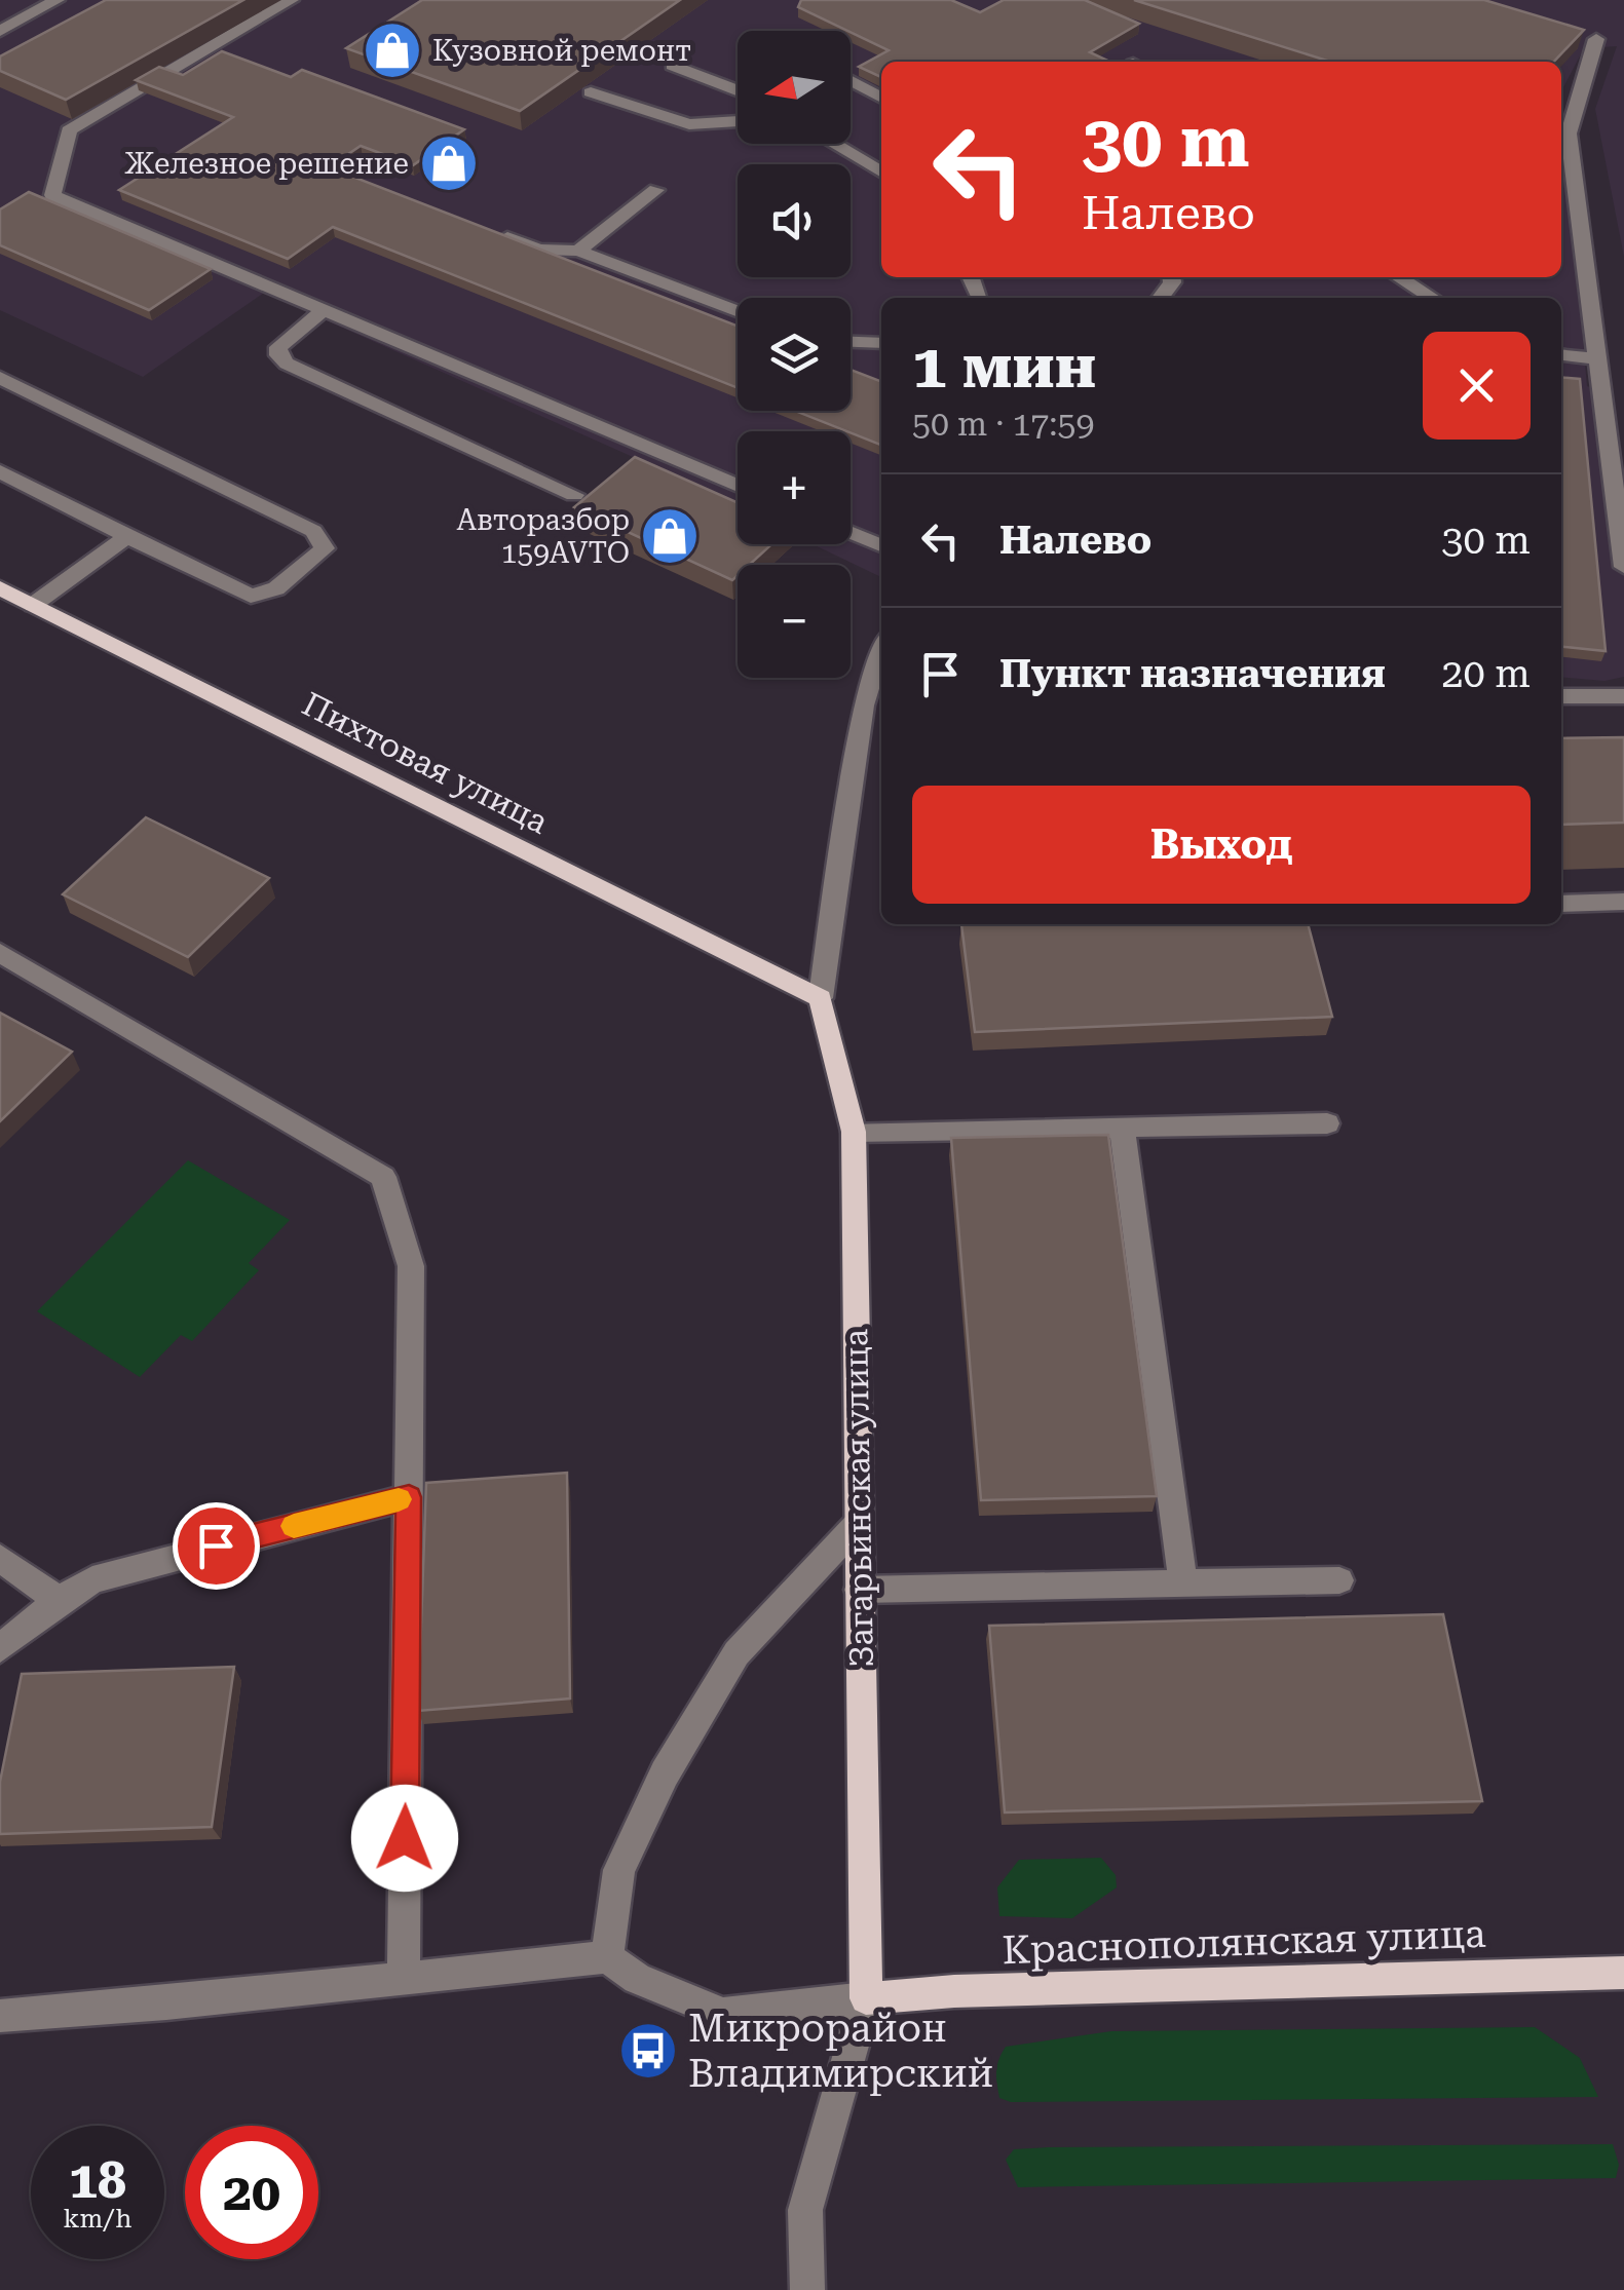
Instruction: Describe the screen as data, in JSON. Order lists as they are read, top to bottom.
{
  "streets": {
    "main road": ["Пихтовая улица", "Загарьинская улица", "Краснополянская улица"]
  },
  "crossings": [
    ["Пихтовая улица", "Загарьинская улица"],
    ["Загарьинская улица", "Краснополянская улица"]
  ],
  "places": {
    "shop": ["Кузовной ремонт", "Железное решение", "Авторазбор 159AVTO"],
    "bus stop": ["Микрорайон Владимирский"]
  },
  "north": "left",
  "page": {
    "map_buttons": ["+", "−"],
    "turn": ["30 m", "Налево"],
    "heading": ["1 мин", "50 m · 17:59"],
    "list": [
      {
        "name": "Налево",
        "value": "30 m"
      },
      {
        "name": "Пункт назначения",
        "value": "20 m"
      }
    ],
    "buttons": "Выход",
    "speed": "18 km/h",
    "limit": "20"
  }
}
